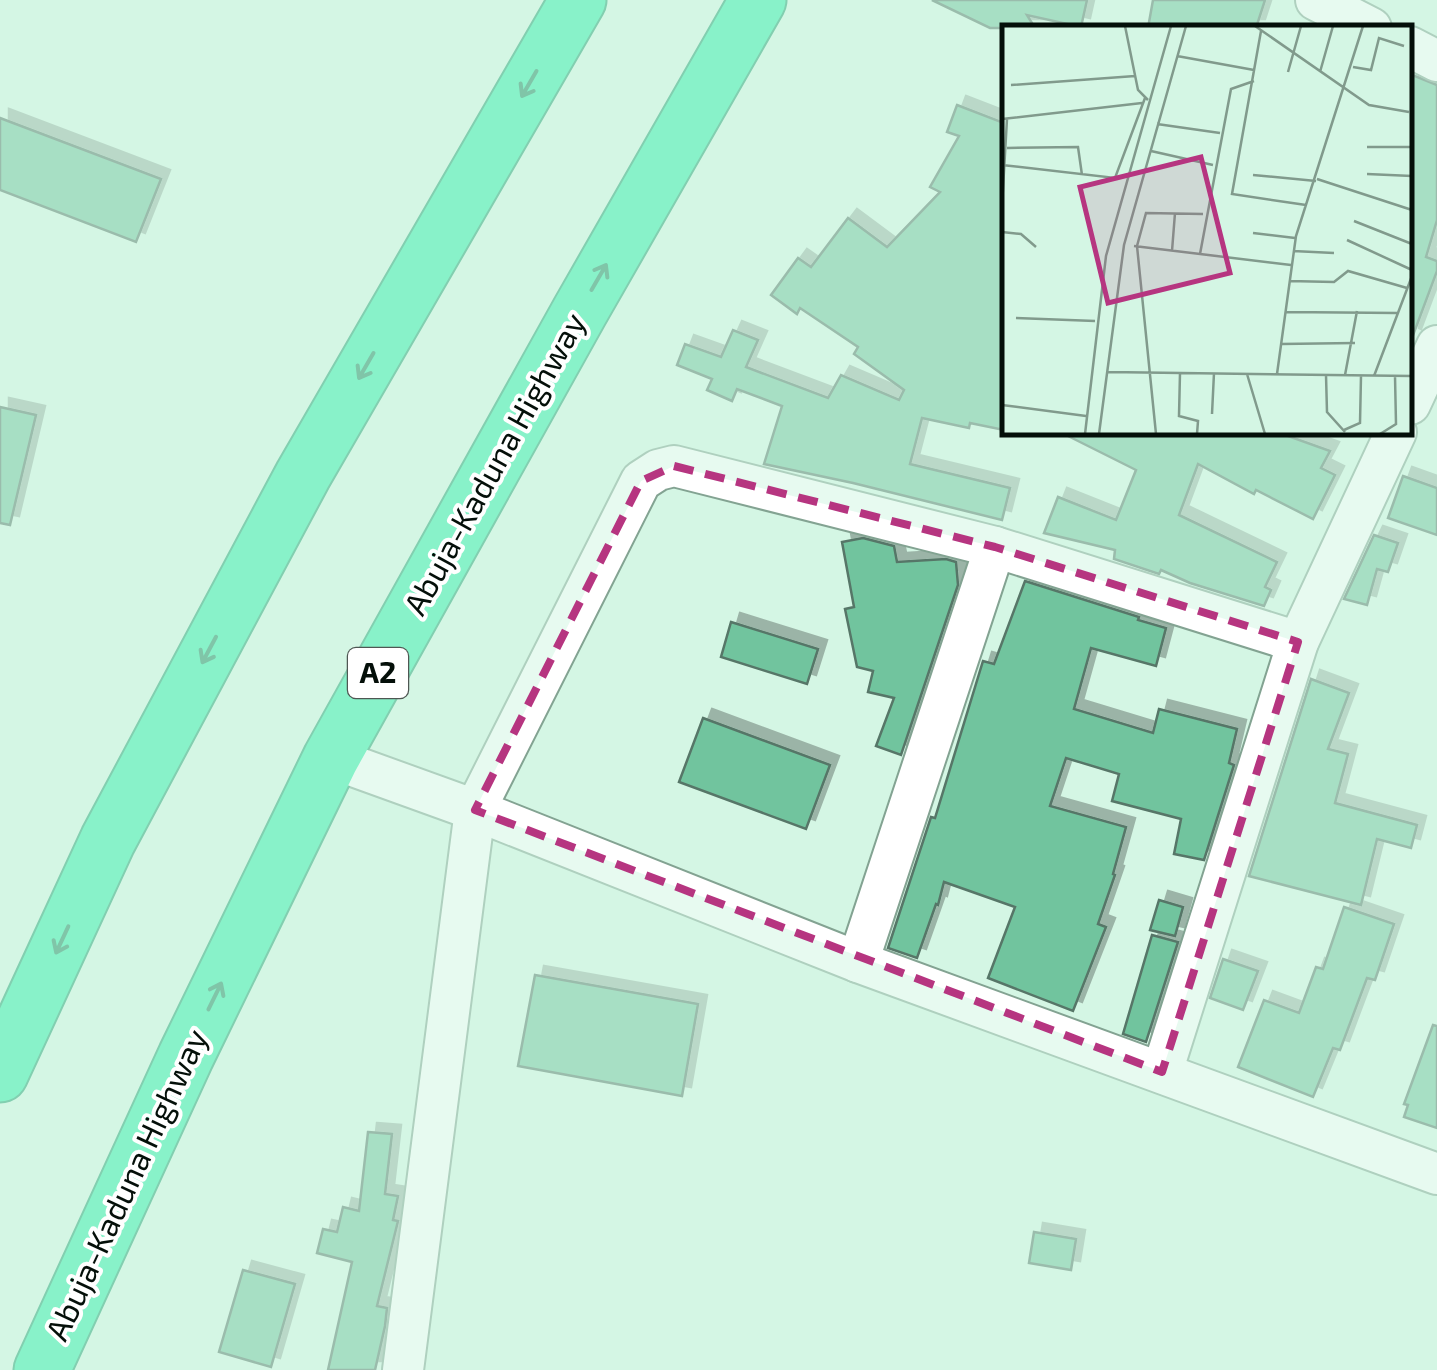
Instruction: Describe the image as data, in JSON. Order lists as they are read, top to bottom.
{
  "streets": {
    "highway": ["Abuja-Kaduna Highway", "A2"]
  }
}
